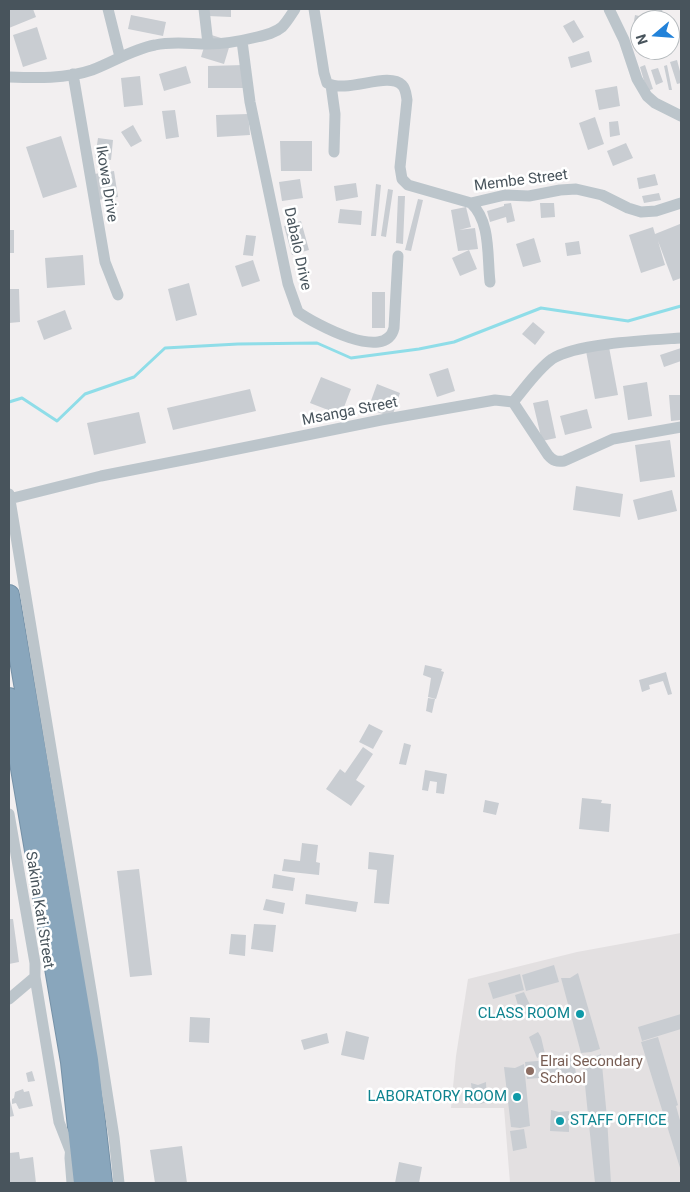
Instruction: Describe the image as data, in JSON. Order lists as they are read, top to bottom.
{
  "streets": {
    "street": [
      "Membe Street",
      "Ikowa Drive",
      "Dabalo Drive",
      "Msanga Street",
      "Sakina Kati Street"
    ]
  },
  "places": [
    "CLASS ROOM",
    "Elrai Secondary School",
    "LABORATORY ROOM",
    "STAFF OFFICE"
  ],
  "north": "left"
}
